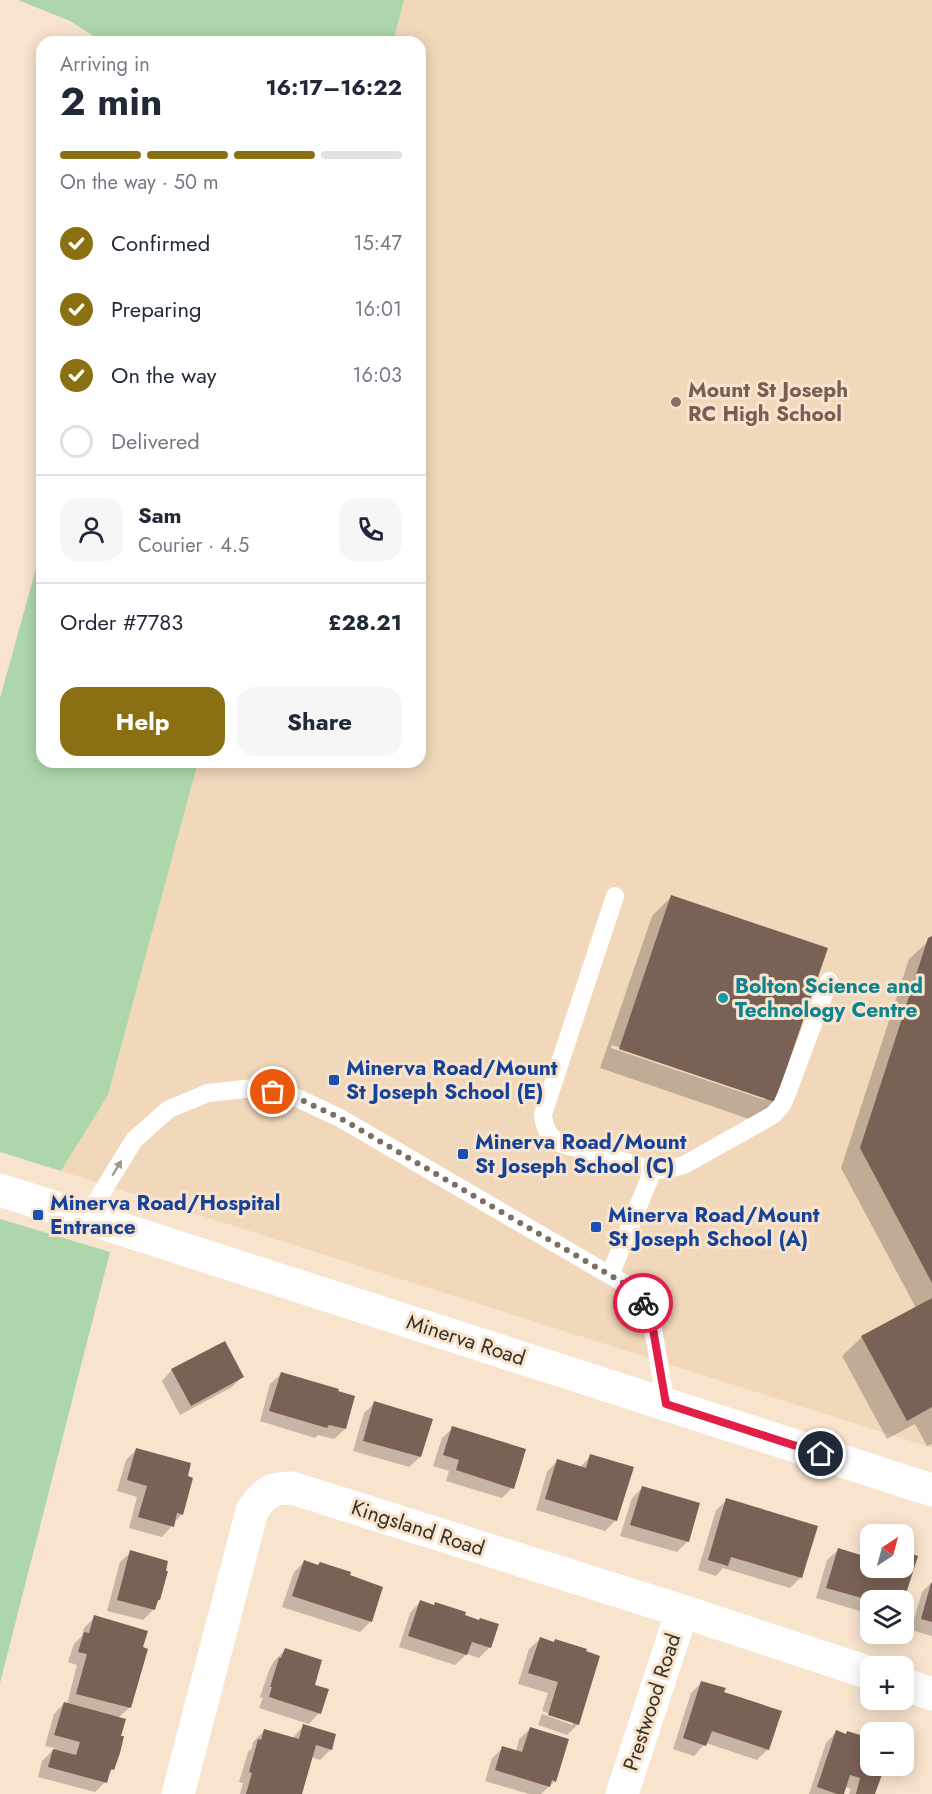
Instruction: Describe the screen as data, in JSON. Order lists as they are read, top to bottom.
{
  "streets": {
    "street": ["Minerva Road", "Kingsland Road", "Prestwood Road"]
  },
  "crossings": [
    ["Kingsland Road", "Prestwood Road"]
  ],
  "places": {
    "other": ["Mount St Joseph RC High School", "Bolton Science and Technology Centre"],
    "transit": [
      "Minerva Road/Mount St Joseph School (E)",
      "Minerva Road/Mount St Joseph School (C)",
      "Minerva Road/Hospital Entrance",
      "Minerva Road/Mount St Joseph School (A)"
    ]
  },
  "north": "top right",
  "page": {
    "heading": ["2 min", "Arriving in", "16:17–16:22"],
    "panel": [
      "Sam",
      "Courier · 4.5",
      "Order #7783",
      "£28.21"
    ],
    "bar": "On the way · 50 m",
    "list": [
      ["Confirmed", "15:47"],
      ["Preparing", "16:01"],
      ["On the way", "16:03"],
      "Delivered"
    ],
    "buttons": ["Help", "Share"],
    "map_buttons": ["+", "−"]
  }
}
